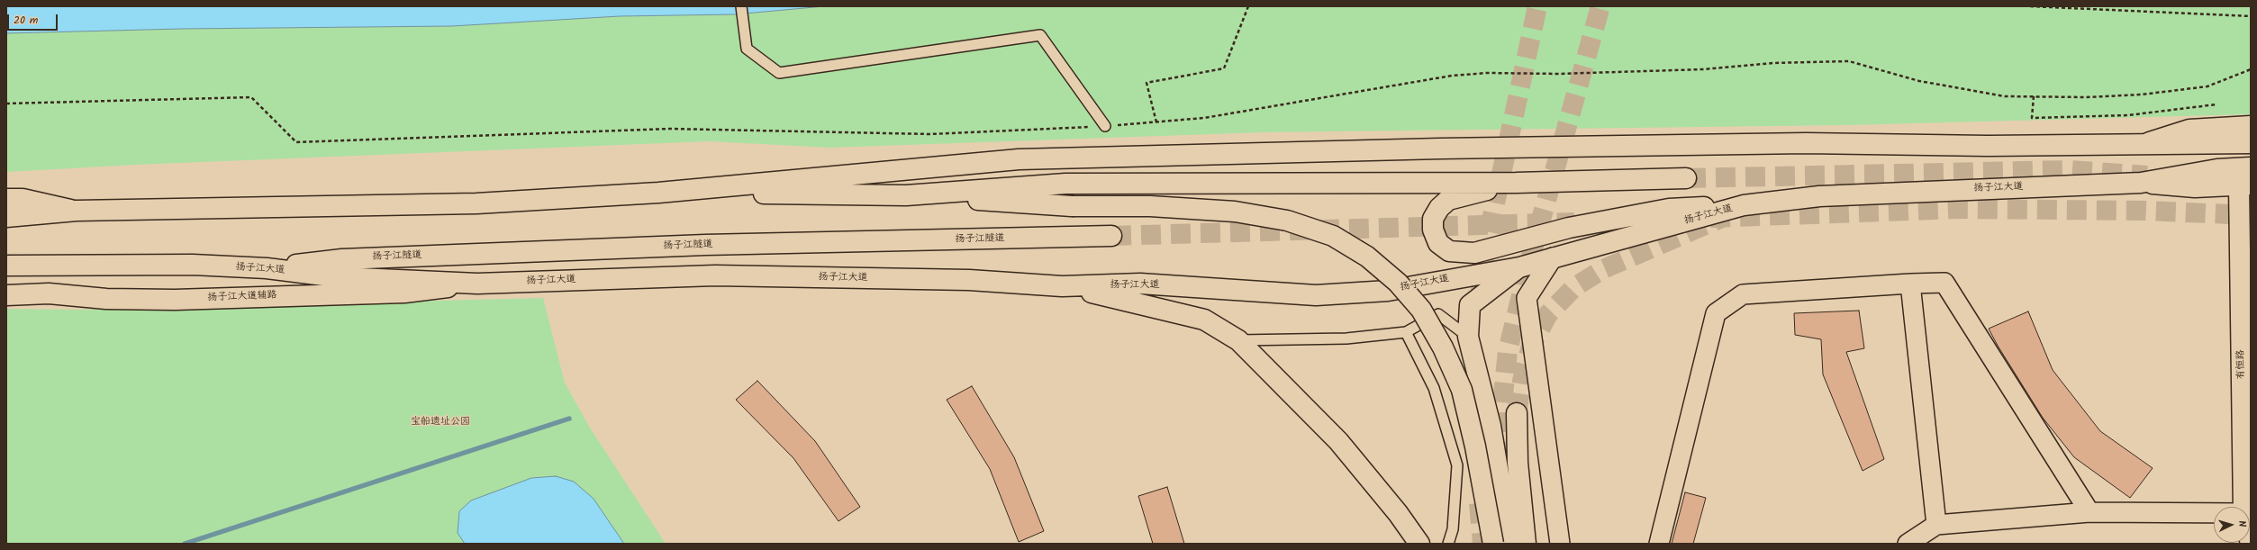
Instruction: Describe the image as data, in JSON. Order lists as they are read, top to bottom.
{
  "streets": {
    "main road": [
      "扬子江大道",
      "扬子江隧道",
      "扬子江大道辅路",
      "有恒路"
    ]
  },
  "crossings": [
    ["扬子江大道", "扬子江隧道"],
    ["扬子江大道", "扬子江大道辅路"]
  ],
  "parks": ["宝船遗址公园"],
  "scale_bar": "20 m",
  "north": "right"
}
